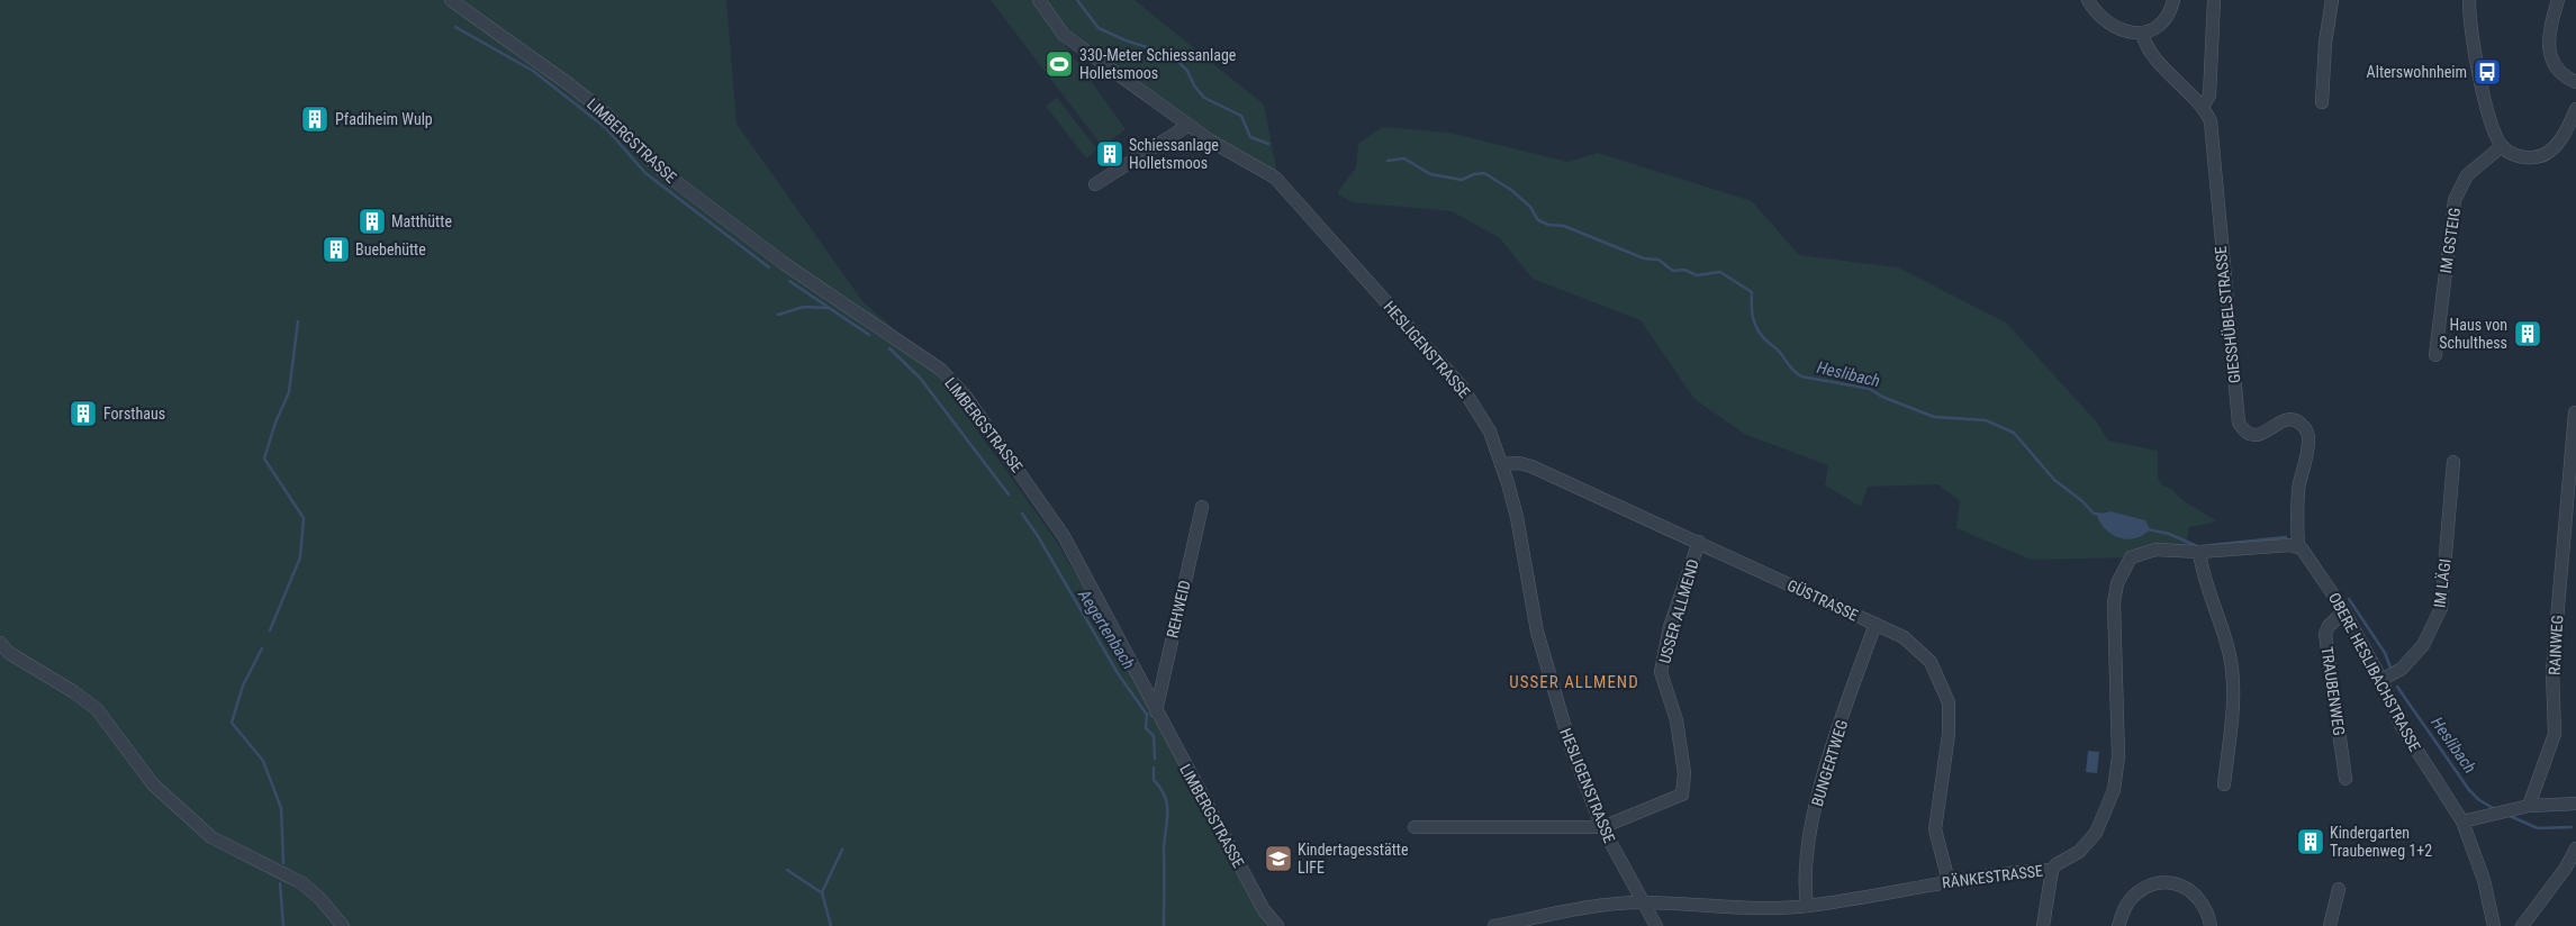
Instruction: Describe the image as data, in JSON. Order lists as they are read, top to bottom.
{
  "streets": {
    "street": [
      "LIMBERGSTRASSE",
      "IM GSTEIG",
      "GIESSHÜBELSTRASSE",
      "HESLIGENSTRASSE",
      "IM LÄGI",
      "GÜSTRASSE",
      "REHWEID",
      "USSER ALLMEND",
      "RAINWEG",
      "OBERE HESLIBACHSTRASSE",
      "TRAUBENWEG",
      "BUNGERTWEG",
      "RÄNKESTRASSE"
    ]
  },
  "crossings": [
    ["LIMBERGSTRASSE", "REHWEID"],
    ["GIESSHÜBELSTRASSE", "OBERE HESLIBACHSTRASSE"],
    ["GIESSHÜBELSTRASSE", "RÄNKESTRASSE"],
    ["HESLIGENSTRASSE", "GÜSTRASSE"],
    ["HESLIGENSTRASSE", "USSER ALLMEND"],
    ["HESLIGENSTRASSE", "RÄNKESTRASSE"],
    ["IM LÄGI", "OBERE HESLIBACHSTRASSE"],
    ["GÜSTRASSE", "USSER ALLMEND"],
    ["GÜSTRASSE", "BUNGERTWEG"],
    ["GÜSTRASSE", "RÄNKESTRASSE"],
    ["OBERE HESLIBACHSTRASSE", "TRAUBENWEG"],
    ["OBERE HESLIBACHSTRASSE", "RÄNKESTRASSE"],
    ["BUNGERTWEG", "RÄNKESTRASSE"]
  ],
  "districts": ["USSER ALLMEND"],
  "water": ["Heslibach", "Aegertenbach"],
  "places": {
    "sports": ["330-Meter Schiessanlage Holletsmoos"],
    "bus stop": ["Alterswohnheim"],
    "building": [
      "Pfadiheim Wulp",
      "Schiessanlage Holletsmoos",
      "Matthütte",
      "Buebehütte",
      "Haus von Schulthess",
      "Forsthaus",
      "Kindergarten Traubenweg 1+2"
    ],
    "school or university": ["Kindertagesstätte LIFE"]
  }
}
